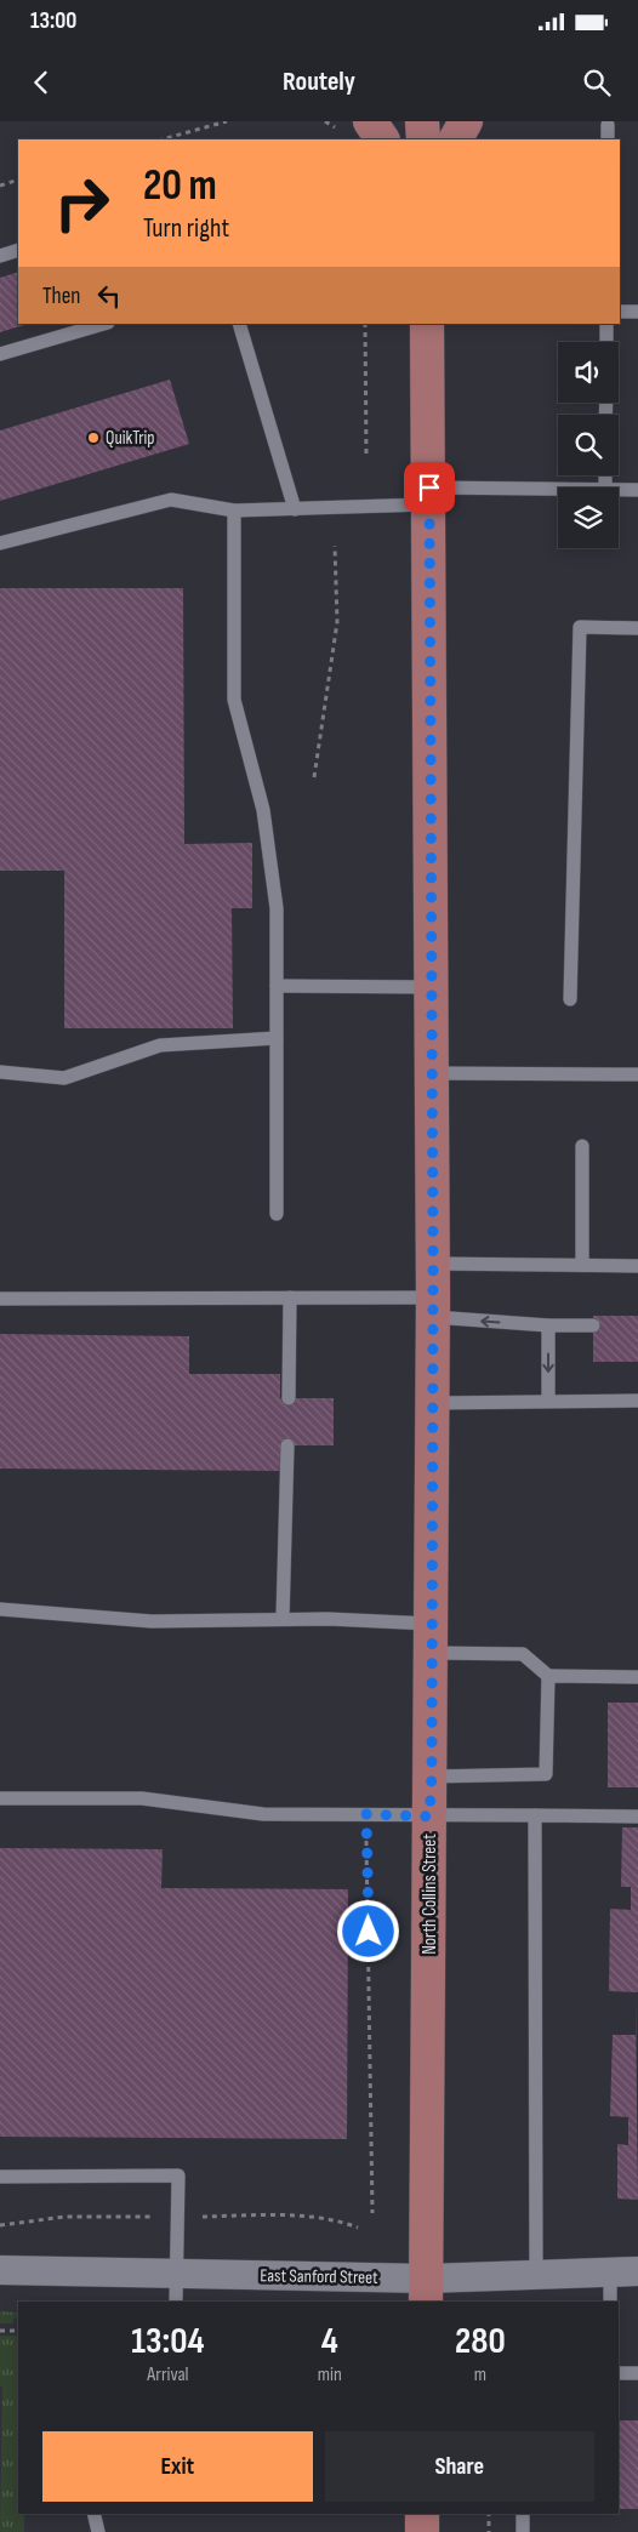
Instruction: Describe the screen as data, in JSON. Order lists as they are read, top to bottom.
{
  "streets": {
    "main road": ["North Collins Street"],
    "street": ["East Sanford Street"]
  },
  "crossings": [
    ["North Collins Street", "East Sanford Street"]
  ],
  "places": ["QuikTrip"],
  "page": {
    "status": "13:00",
    "header": "Routely",
    "turn": ["20 m", "Turn right"],
    "then": "Then",
    "eta": [
      "13:04",
      "Arrival",
      "4",
      "min",
      "280",
      "m"
    ],
    "buttons": ["Exit", "Share"]
  }
}
